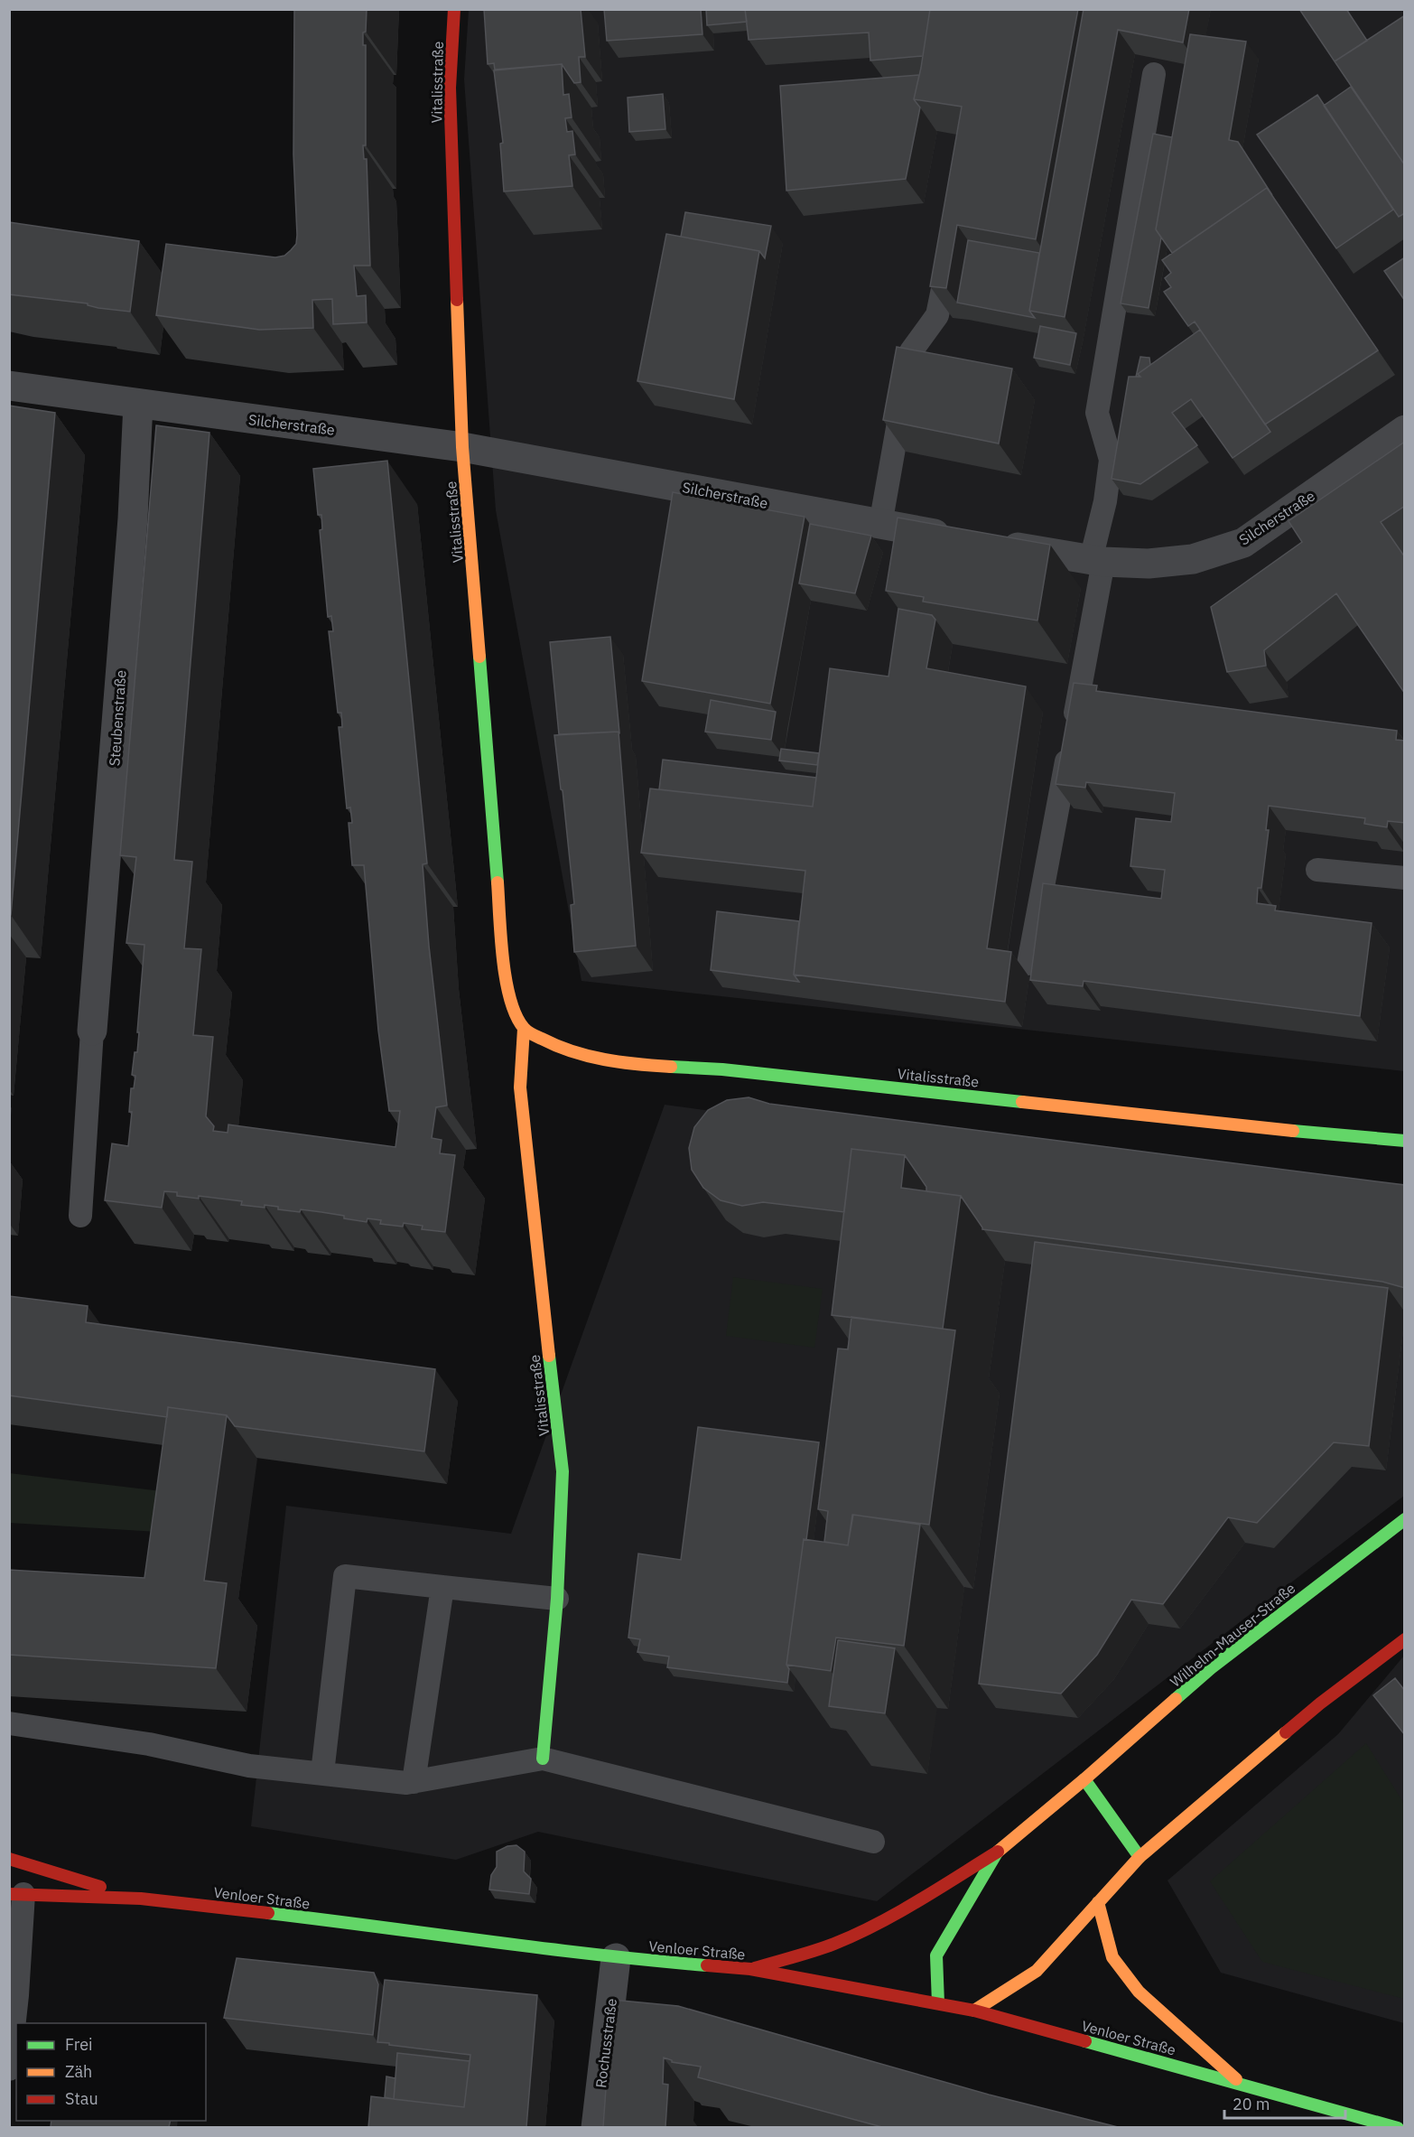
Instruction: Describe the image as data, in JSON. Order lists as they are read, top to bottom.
{
  "streets": {
    "street": [
      "Vitalisstraße",
      "Silcherstraße",
      "Steubenstraße",
      "Wilhelm-Mauser-Straße",
      "Venloer Straße",
      "Rochusstraße"
    ]
  },
  "crossings": [
    ["Vitalisstraße", "Silcherstraße"],
    ["Silcherstraße", "Steubenstraße"],
    ["Wilhelm-Mauser-Straße", "Venloer Straße"],
    ["Venloer Straße", "Rochusstraße"]
  ],
  "legend": ["Frei", "Zäh", "Stau"],
  "scale_bar": "20 m"
}
